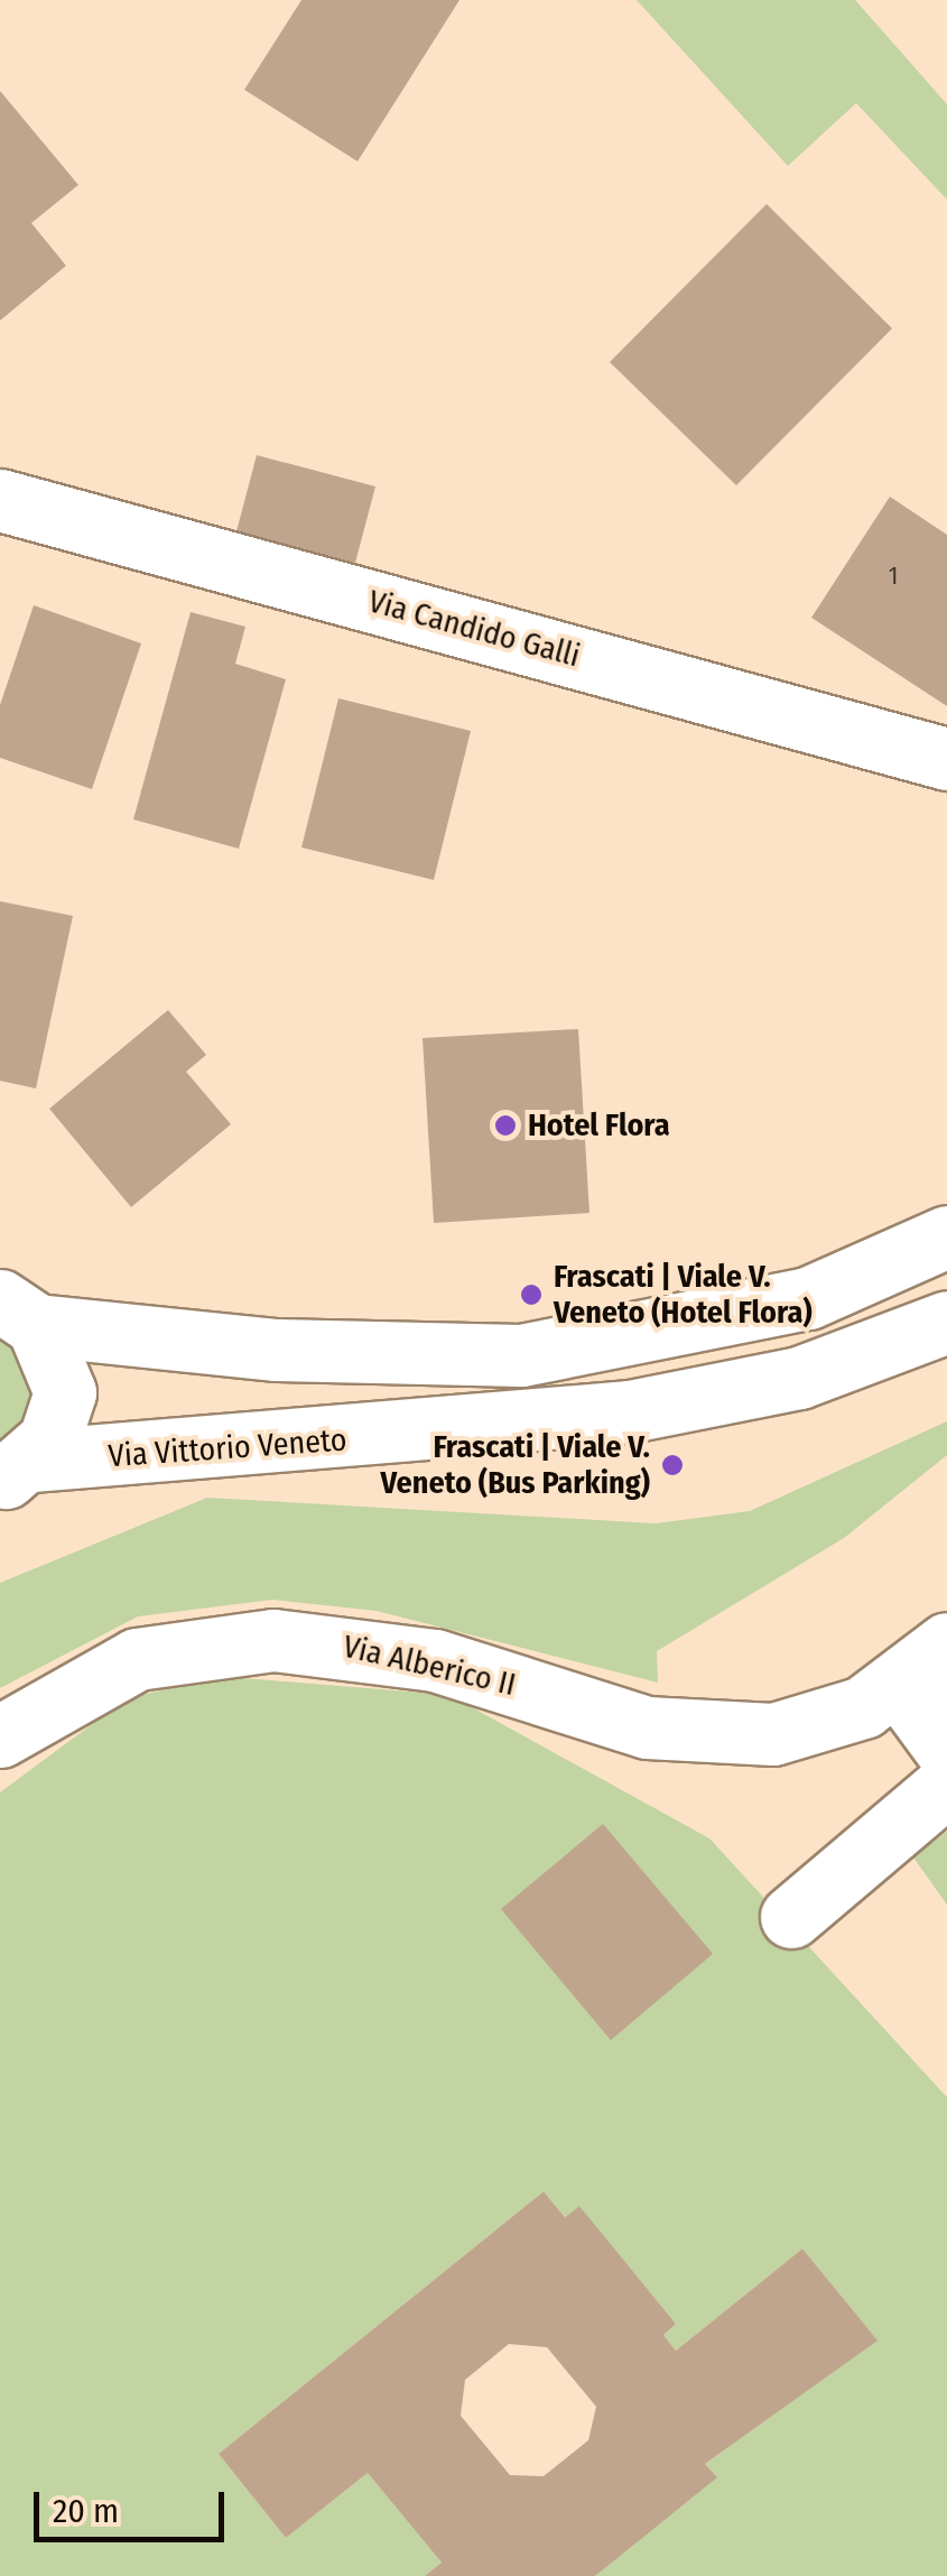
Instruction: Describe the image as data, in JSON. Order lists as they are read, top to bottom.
{
  "streets": {
    "street": ["Via Candido Galli", "Via Vittorio Veneto", "Via Alberico II"]
  },
  "places": ["Hotel Flora", "Frascati | Viale V. Veneto (Hotel Flora)", "Frascati | Viale V. Veneto (Bus Parking)"],
  "house_numbers": ["1"],
  "scale_bar": "20 m"
}
